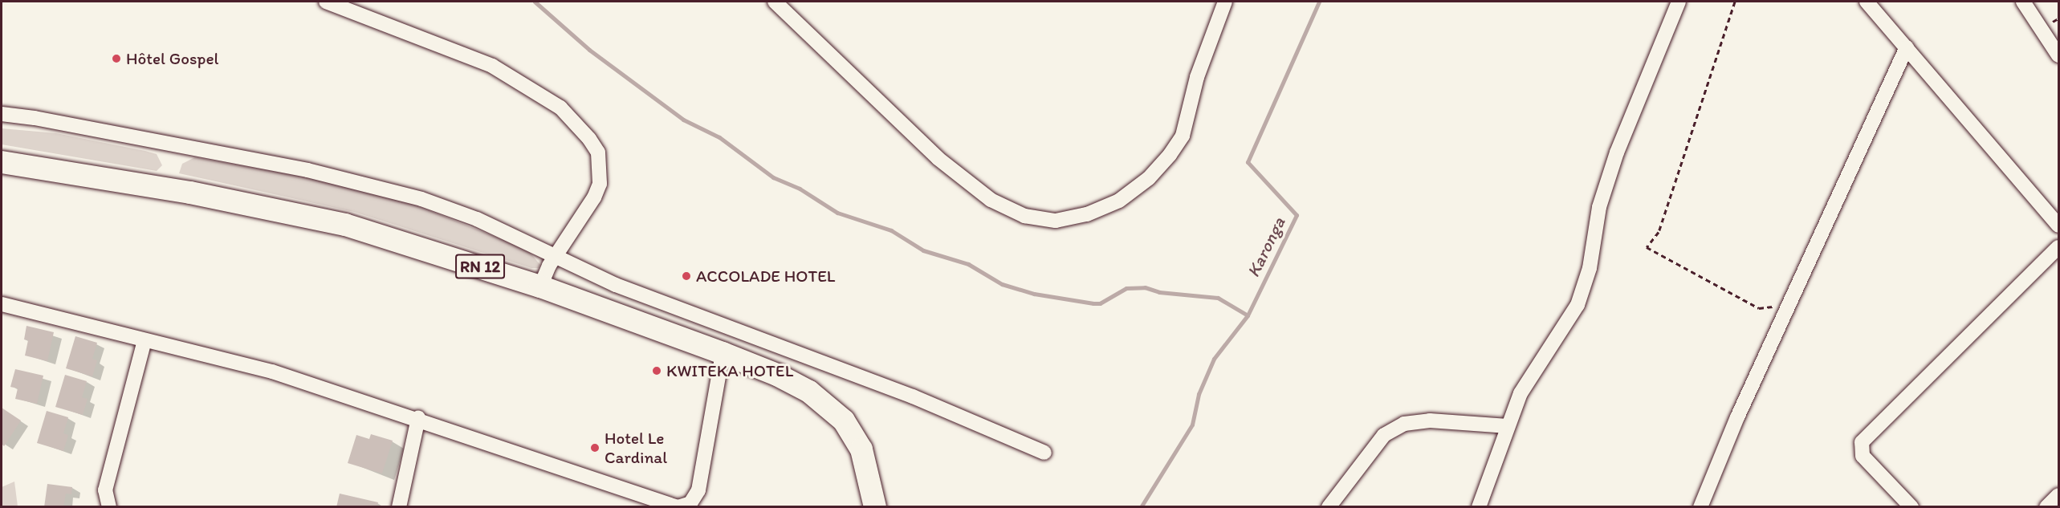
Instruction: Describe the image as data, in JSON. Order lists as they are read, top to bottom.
{
  "streets": {
    "main road": ["RN 12"]
  },
  "water": ["Karonga"],
  "places": [
    "Hôtel Gospel",
    "ACCOLADE HOTEL",
    "KWITEKA HOTEL",
    "Hotel Le Cardinal"
  ]
}
